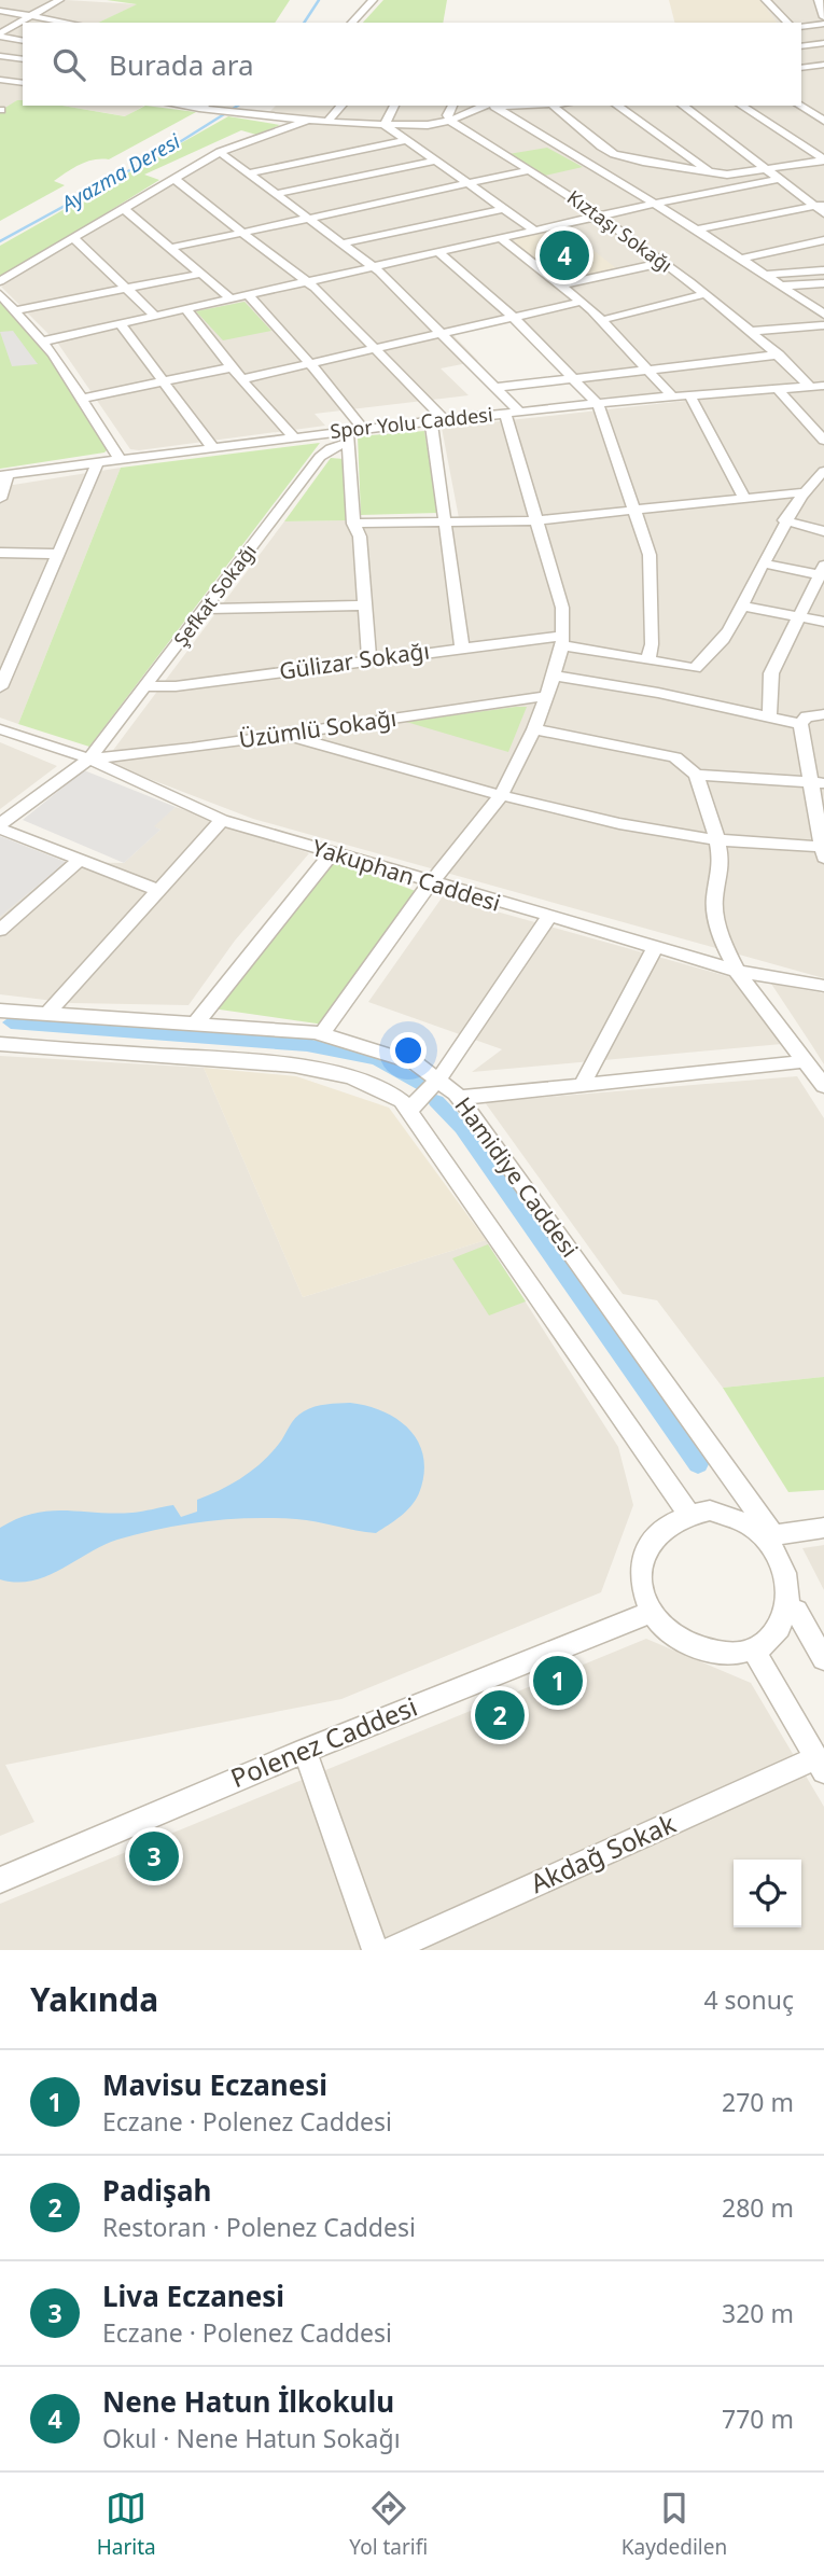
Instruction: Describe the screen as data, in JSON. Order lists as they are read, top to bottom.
{
  "streets": {
    "street": [
      "Kıztaşı Sokağı",
      "Spor Yolu Caddesi",
      "Şefkat Sokağı",
      "Gülizar Sokağı",
      "Üzümlü Sokağı",
      "Yakuphan Caddesi",
      "Hamidiye Caddesi",
      "Polenez Caddesi",
      "Akdağ Sokak"
    ]
  },
  "crossings": [
    ["Kıztaşı Sokağı", "Spor Yolu Caddesi"],
    ["Spor Yolu Caddesi", "Şefkat Sokağı"],
    ["Şefkat Sokağı", "Gülizar Sokağı"],
    ["Şefkat Sokağı", "Üzümlü Sokağı"],
    ["Şefkat Sokağı", "Yakuphan Caddesi"],
    ["Üzümlü Sokağı", "Yakuphan Caddesi"],
    ["Hamidiye Caddesi", "Polenez Caddesi"]
  ],
  "water": ["Ayazma Deresi"],
  "page": {
    "search": "Burada ara",
    "pins": [
      "4",
      "1",
      "2",
      "3"
    ],
    "heading": ["Yakında", "4 sonuç"],
    "list": [
      {
        "mark": "1",
        "name": "Mavisu Eczanesi",
        "note": "Eczane · Polenez Caddesi",
        "value": "270 m"
      },
      {
        "mark": "2",
        "name": "Padişah",
        "note": "Restoran · Polenez Caddesi",
        "value": "280 m"
      },
      {
        "mark": "3",
        "name": "Liva Eczanesi",
        "note": "Eczane · Polenez Caddesi",
        "value": "320 m"
      },
      {
        "mark": "4",
        "name": "Nene Hatun İlkokulu",
        "note": "Okul · Nene Hatun Sokağı",
        "value": "770 m"
      }
    ],
    "nav": ["Harita", "Yol tarifi", "Kaydedilen"]
  }
}
